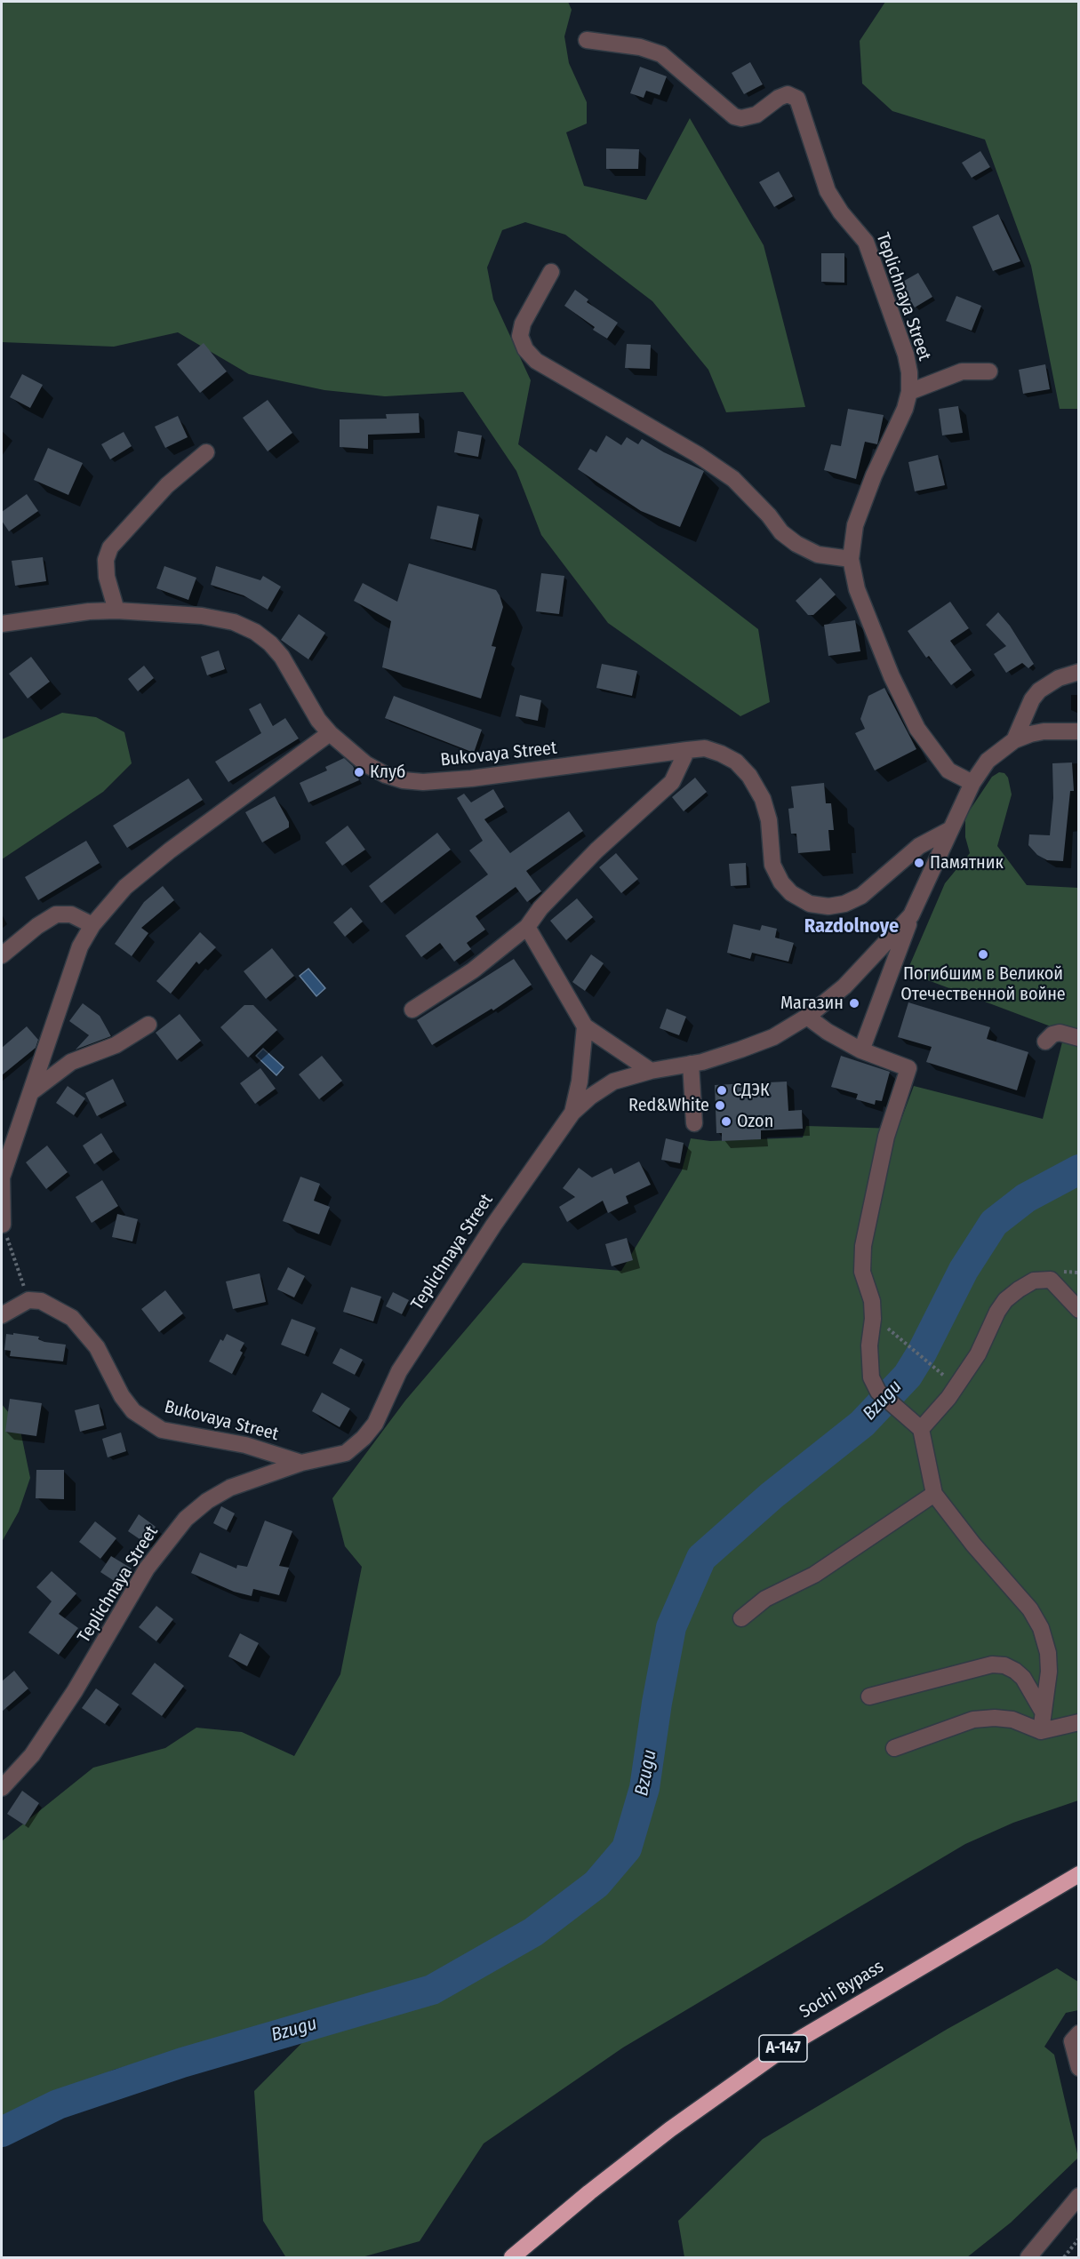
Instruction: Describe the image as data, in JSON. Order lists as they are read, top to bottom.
{
  "streets": {
    "highway": ["Sochi Bypass", "А-147"],
    "street": ["Teplichnaya Street", "Bukovaya Street"]
  },
  "crossings": [
    ["Teplichnaya Street", "Bukovaya Street"]
  ],
  "districts": ["Razdolnoye"],
  "water": ["Bzugu"],
  "places": [
    "Клуб",
    "Памятник",
    "Погибшим в Великой Отечественной войне",
    "Магазин",
    "СДЭК",
    "Red&White",
    "Ozon"
  ]
}
